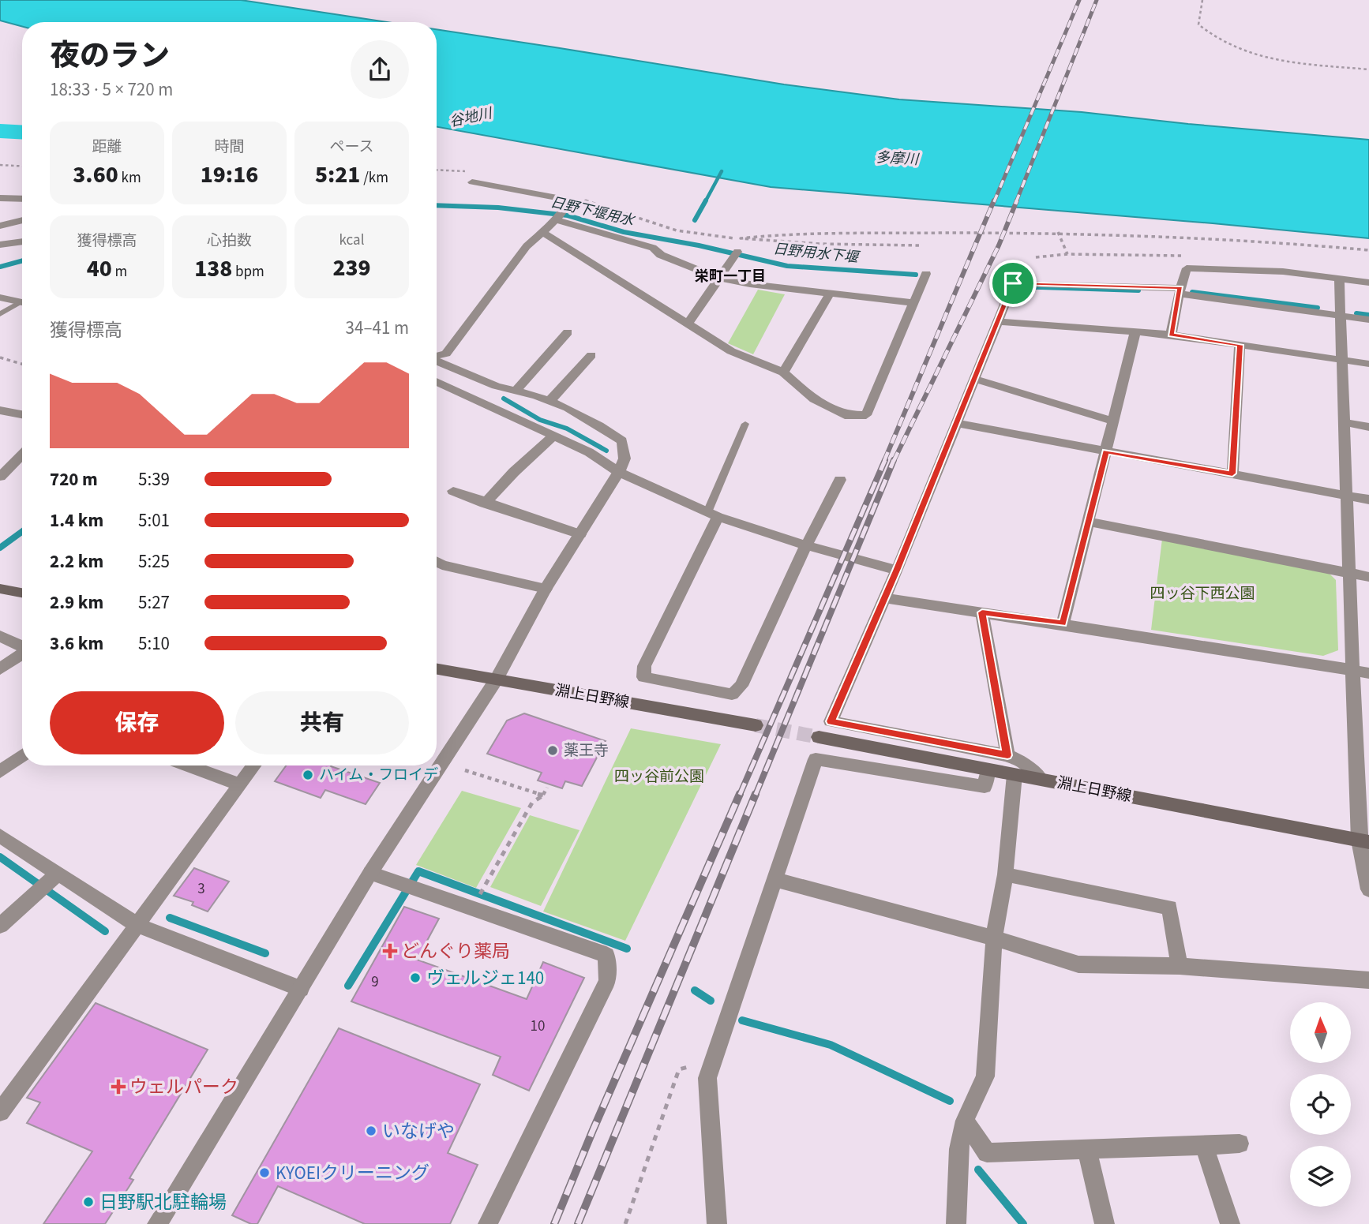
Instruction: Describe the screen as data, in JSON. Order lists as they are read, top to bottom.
{
  "streets": {
    "main road": ["淵上日野線"]
  },
  "districts": ["栄町一丁目"],
  "water": [
    "谷地川",
    "多摩川",
    "日野下堰用水",
    "日野用水下堰"
  ],
  "parks": ["四ッ谷下西公園", "四ッ谷前公園"],
  "places": {
    "other": [
      "薬王寺",
      "ハイム・フロイデ",
      "ヴェルジェ140",
      "いなげや",
      "KYOEIクリーニング",
      "日野駅北駐輪場"
    ],
    "health": ["どんぐり薬局", "ウェルパーク"]
  },
  "house_numbers": ["3", "9", "10"],
  "north": "top",
  "page": {
    "heading": ["夜のラン", "18:33 · 5 × 720 m"],
    "stats": [
      ["距離", "3.60 km"],
      ["時間", "19:16"],
      ["ペース", "5:21 /km"],
      ["獲得標高", "40 m"],
      ["心拍数", "138 bpm"],
      ["kcal", "239"]
    ],
    "chart": ["獲得標高", "34–41 m"],
    "list": [
      {
        "name": "720 m",
        "note": "5:39"
      },
      {
        "name": "1.4 km",
        "note": "5:01"
      },
      {
        "name": "2.2 km",
        "note": "5:25"
      },
      {
        "name": "2.9 km",
        "note": "5:27"
      },
      {
        "name": "3.6 km",
        "note": "5:10"
      }
    ],
    "buttons": ["保存", "共有"]
  }
}
